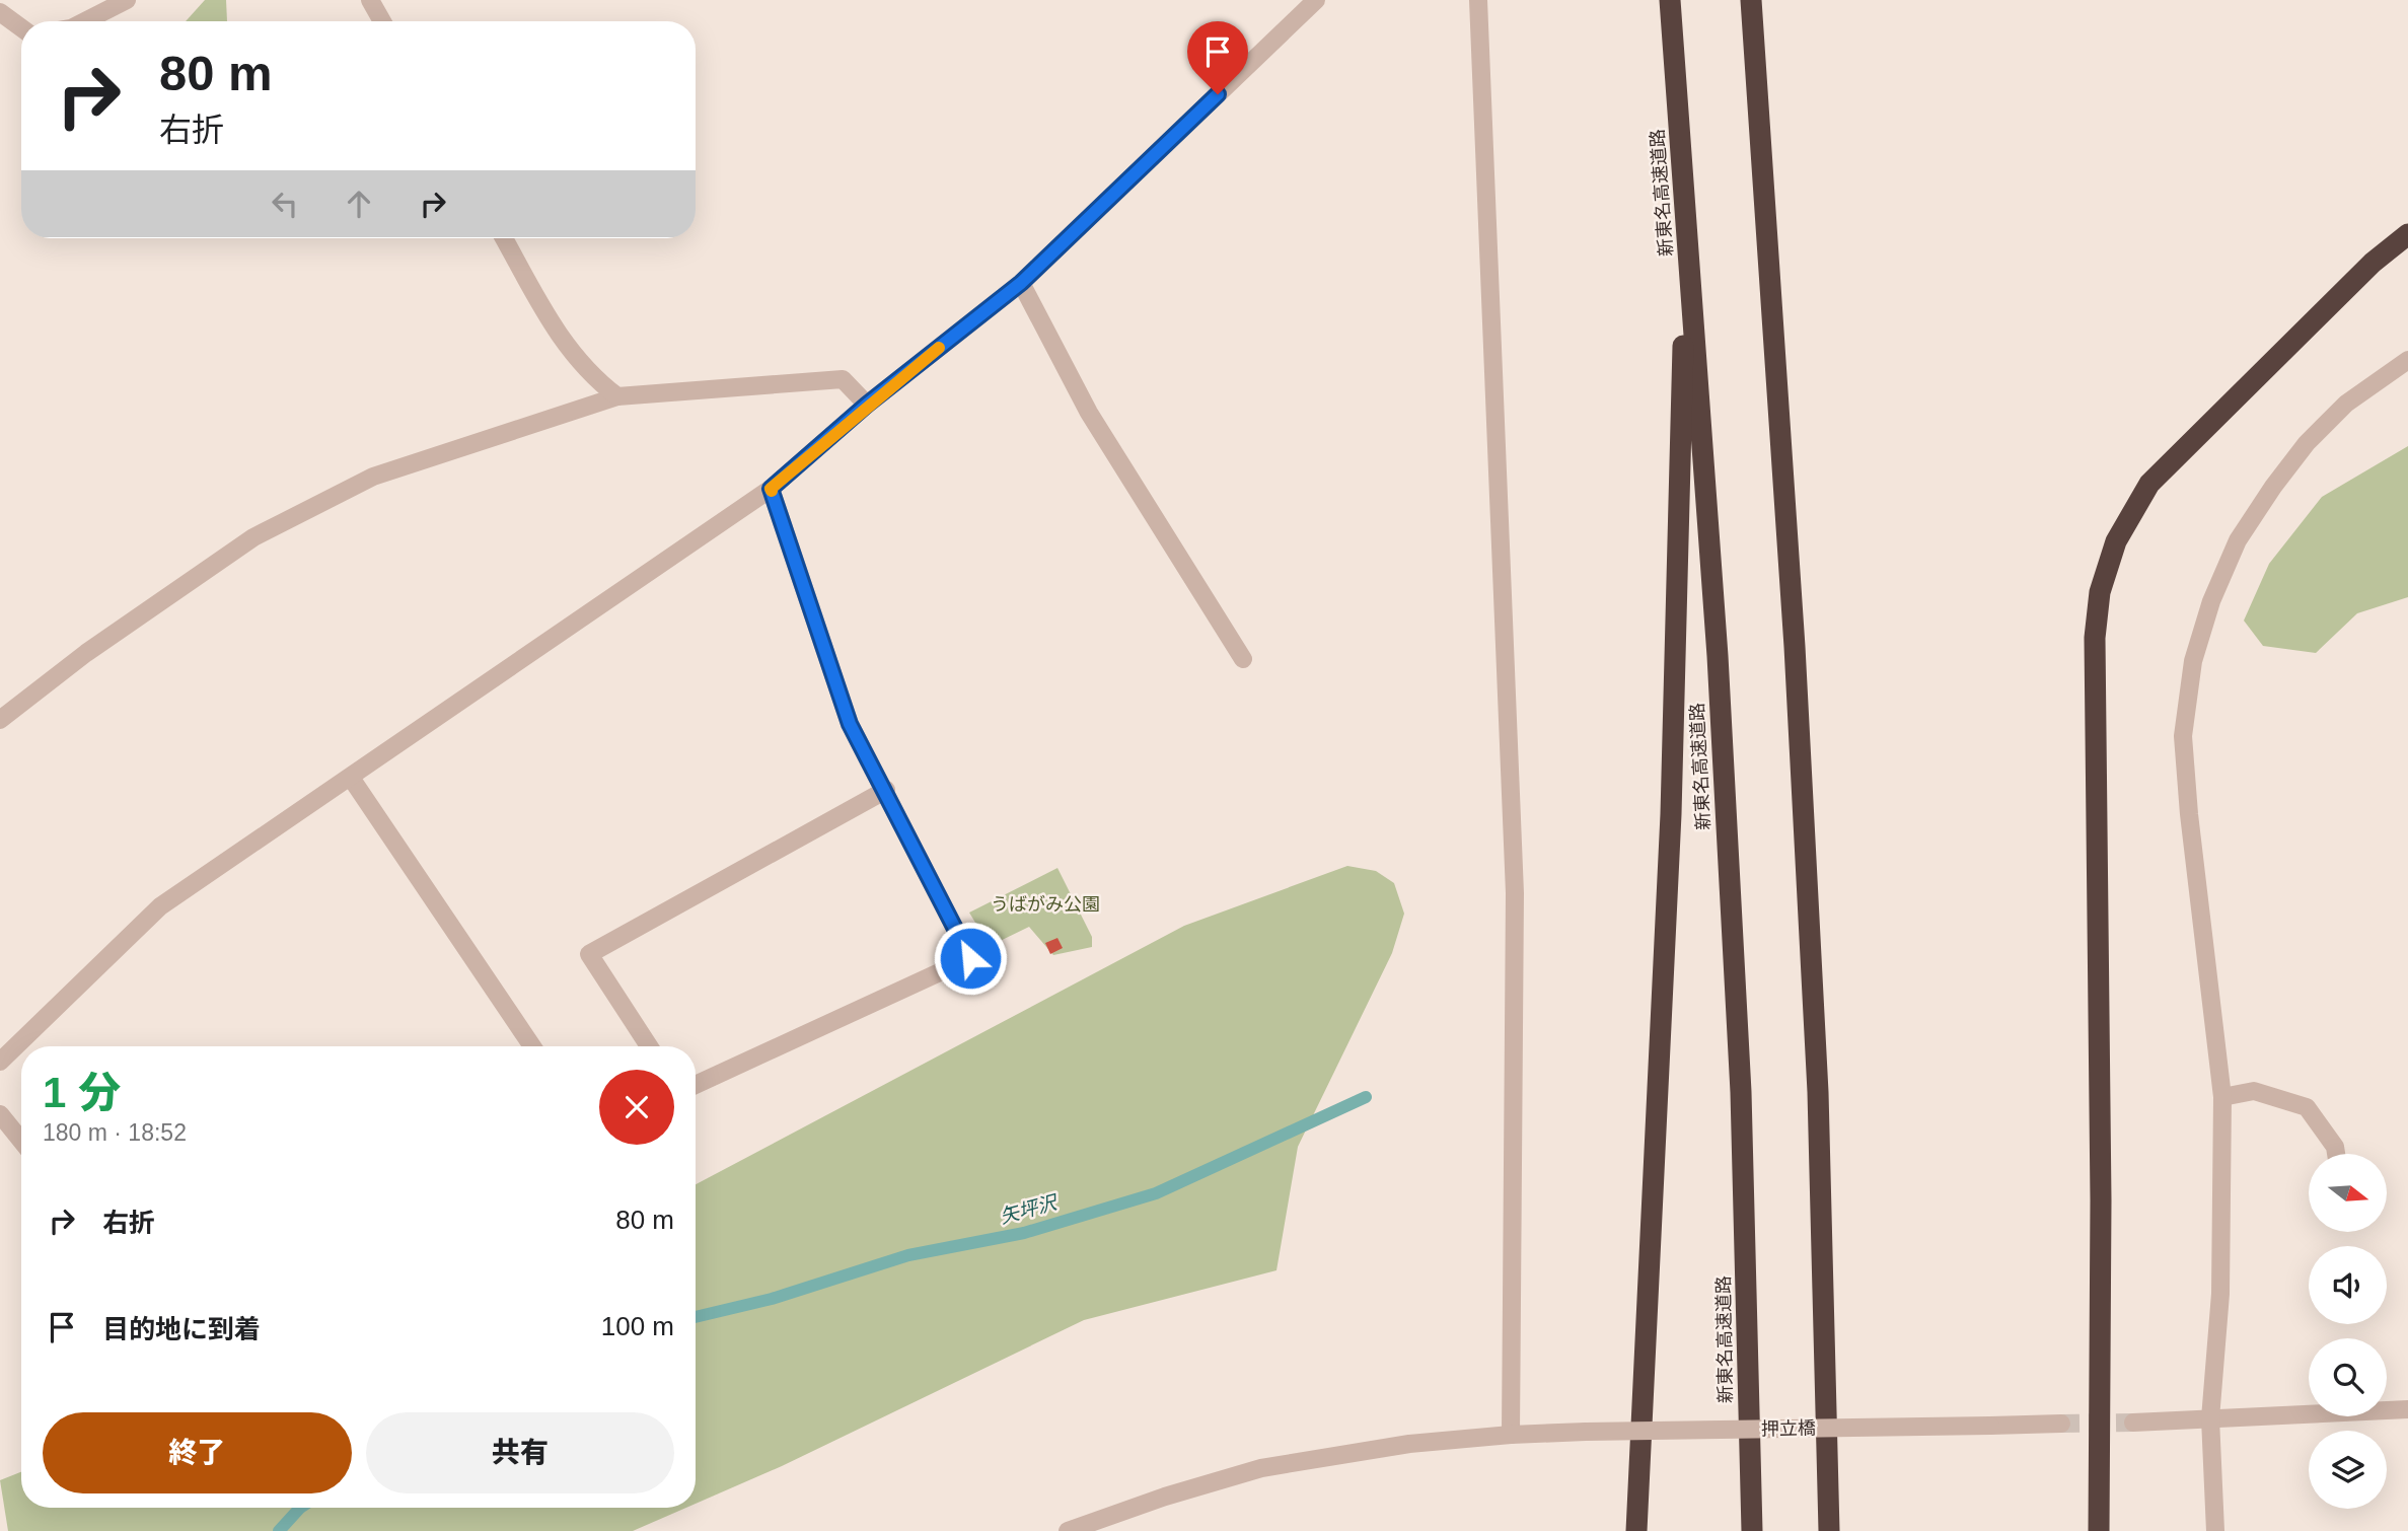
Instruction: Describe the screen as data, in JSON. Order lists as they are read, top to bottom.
{
  "streets": {
    "highway": ["新東名高速道路"],
    "street": ["押立橋"]
  },
  "water": ["矢坪沢"],
  "parks": ["うばがみ公園"],
  "north": "right",
  "page": {
    "turn": ["80 m", "右折"],
    "heading": ["1 分", "180 m · 18:52"],
    "list": [
      {
        "name": "右折",
        "value": "80 m"
      },
      {
        "name": "目的地に到着",
        "value": "100 m"
      }
    ],
    "buttons": ["終了", "共有"]
  }
}
